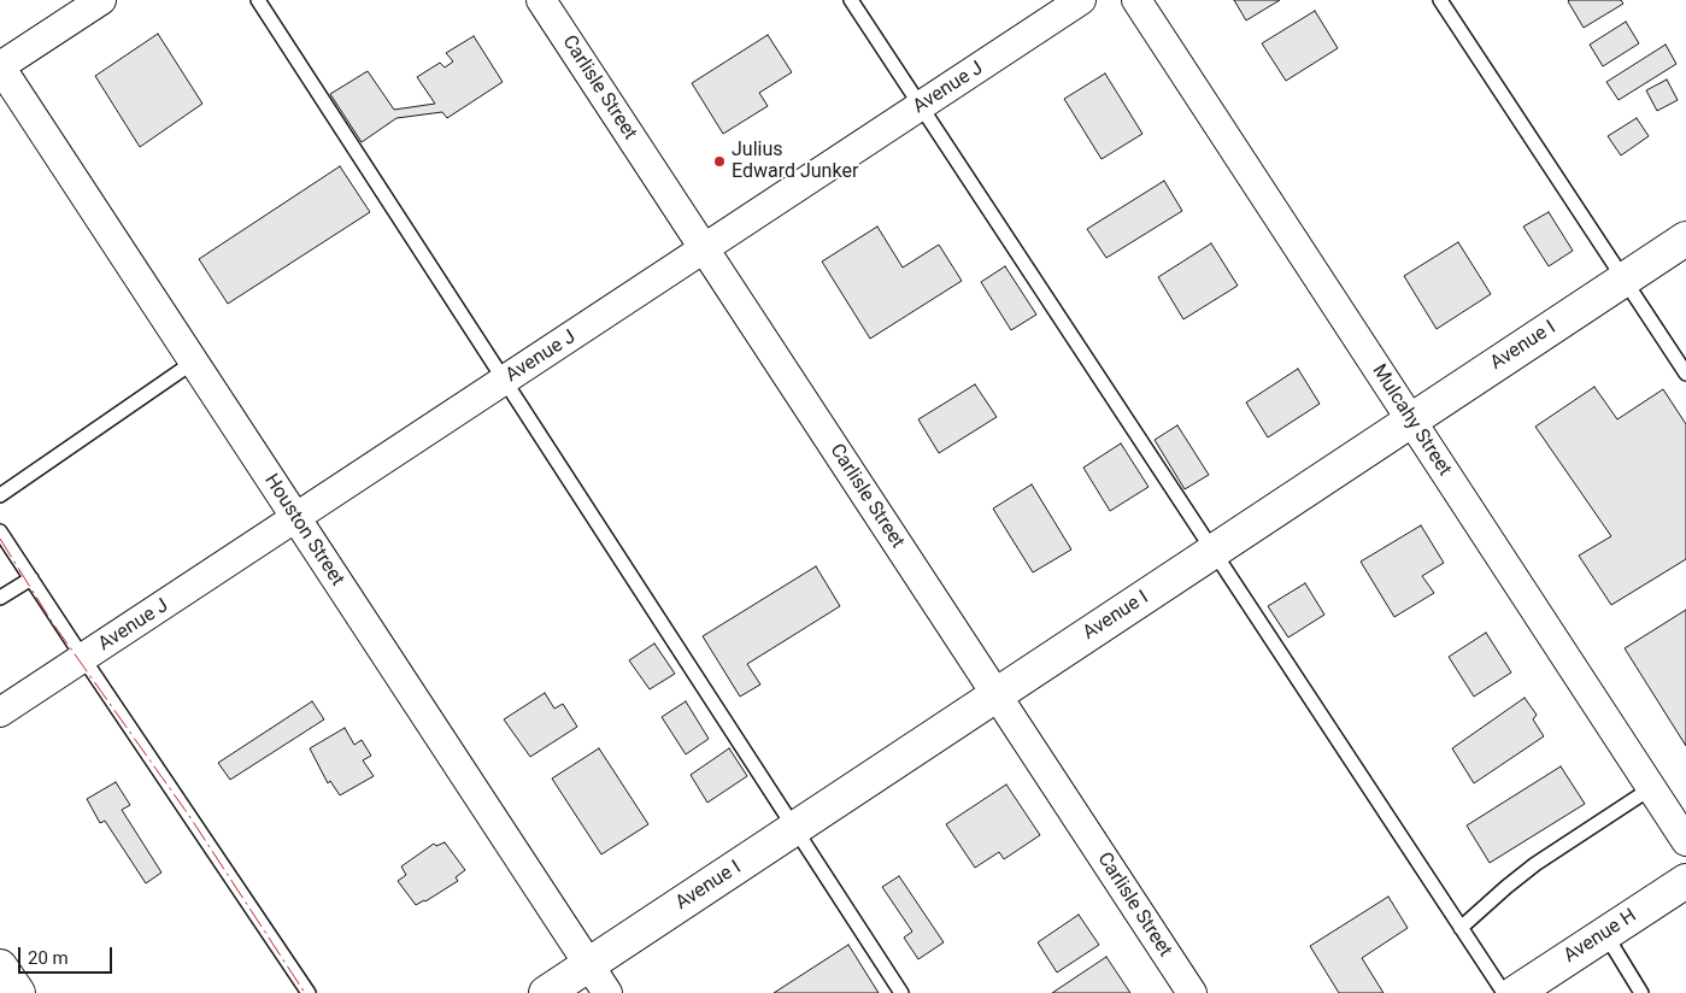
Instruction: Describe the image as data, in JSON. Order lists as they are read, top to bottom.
{
  "streets": {
    "main road": ["Avenue I", "Avenue H"],
    "street": [
      "Carlisle Street",
      "Avenue J",
      "Mulcahy Street",
      "Houston Street"
    ]
  },
  "crossings": [
    ["Carlisle Street", "Avenue J"],
    ["Carlisle Street", "Avenue I"],
    ["Avenue J", "Houston Street"],
    ["Avenue I", "Mulcahy Street"],
    ["Avenue I", "Houston Street"]
  ],
  "places": ["Julius Edward Junker"],
  "scale_bar": "20 m"
}
